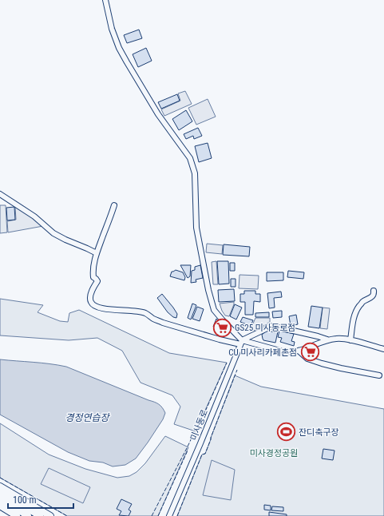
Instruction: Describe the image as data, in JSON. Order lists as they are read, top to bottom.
{
  "streets": {
    "street": ["미사동로"]
  },
  "water": ["경정연습장"],
  "parks": ["미사경정공원"],
  "places": {
    "supermarket": ["GS25 미사동로점", "CU 미사리카페촌점"],
    "sports": ["잔디축구장"]
  },
  "scale_bar": "100 m"
}
